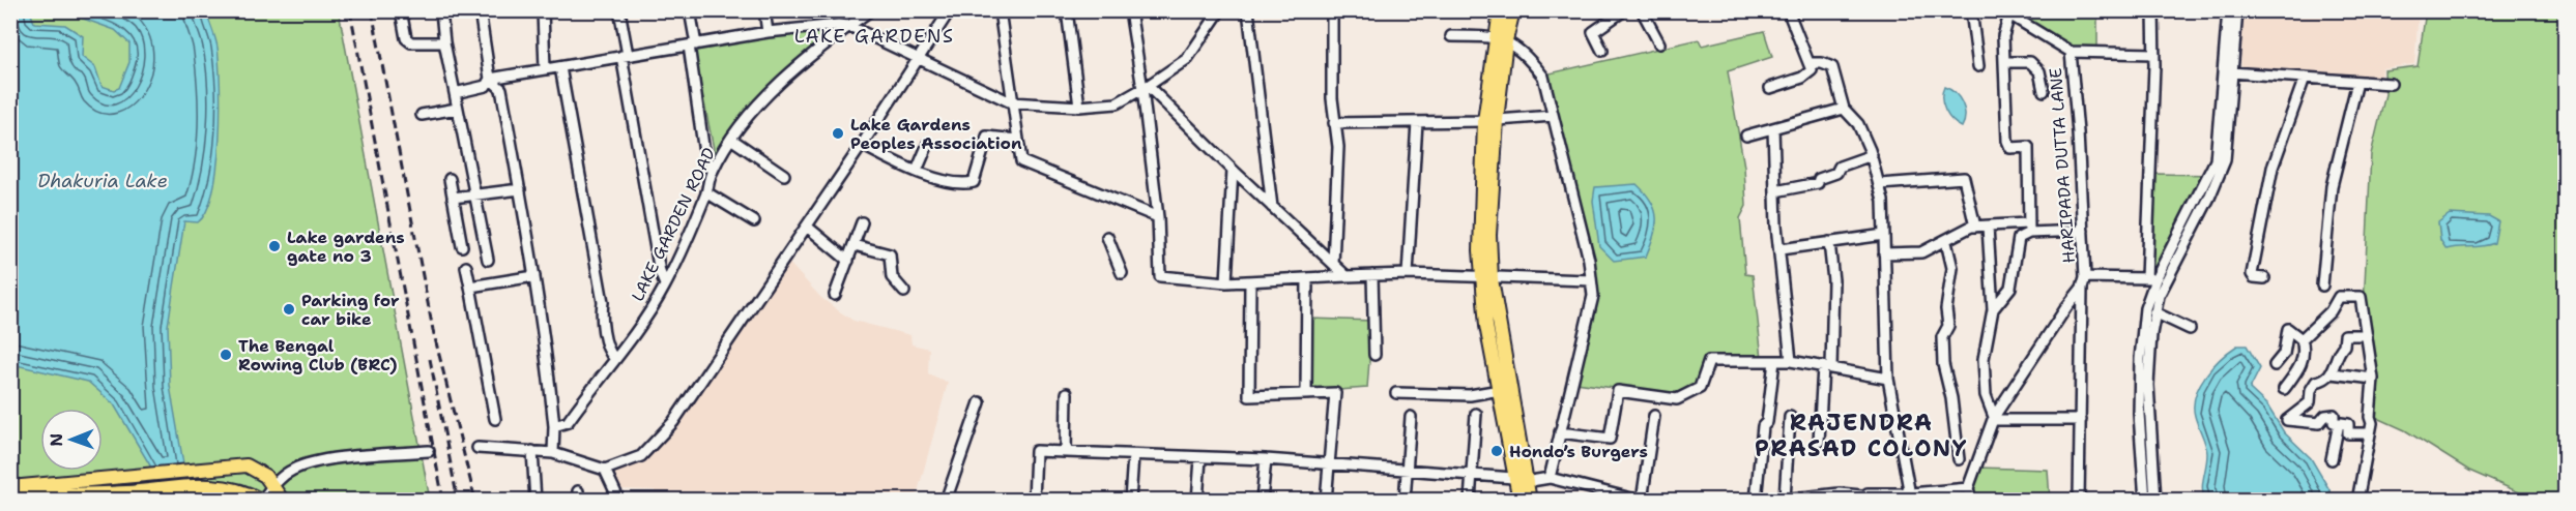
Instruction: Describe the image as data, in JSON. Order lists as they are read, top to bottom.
{
  "streets": {
    "street": ["HARIPADA DUTTA LANE", "LAKE GARDEN ROAD"]
  },
  "districts": ["LAKE GARDENS", "RAJENDRA PRASAD COLONY"],
  "water": ["Dhakuria Lake"],
  "places": [
    "Lake Gardens Peoples Association",
    "Lake gardens gate no 3",
    "Parking for car bike",
    "The Bengal Rowing Club (BRC)",
    "Hondo’s Burgers"
  ],
  "north": "left"
}
